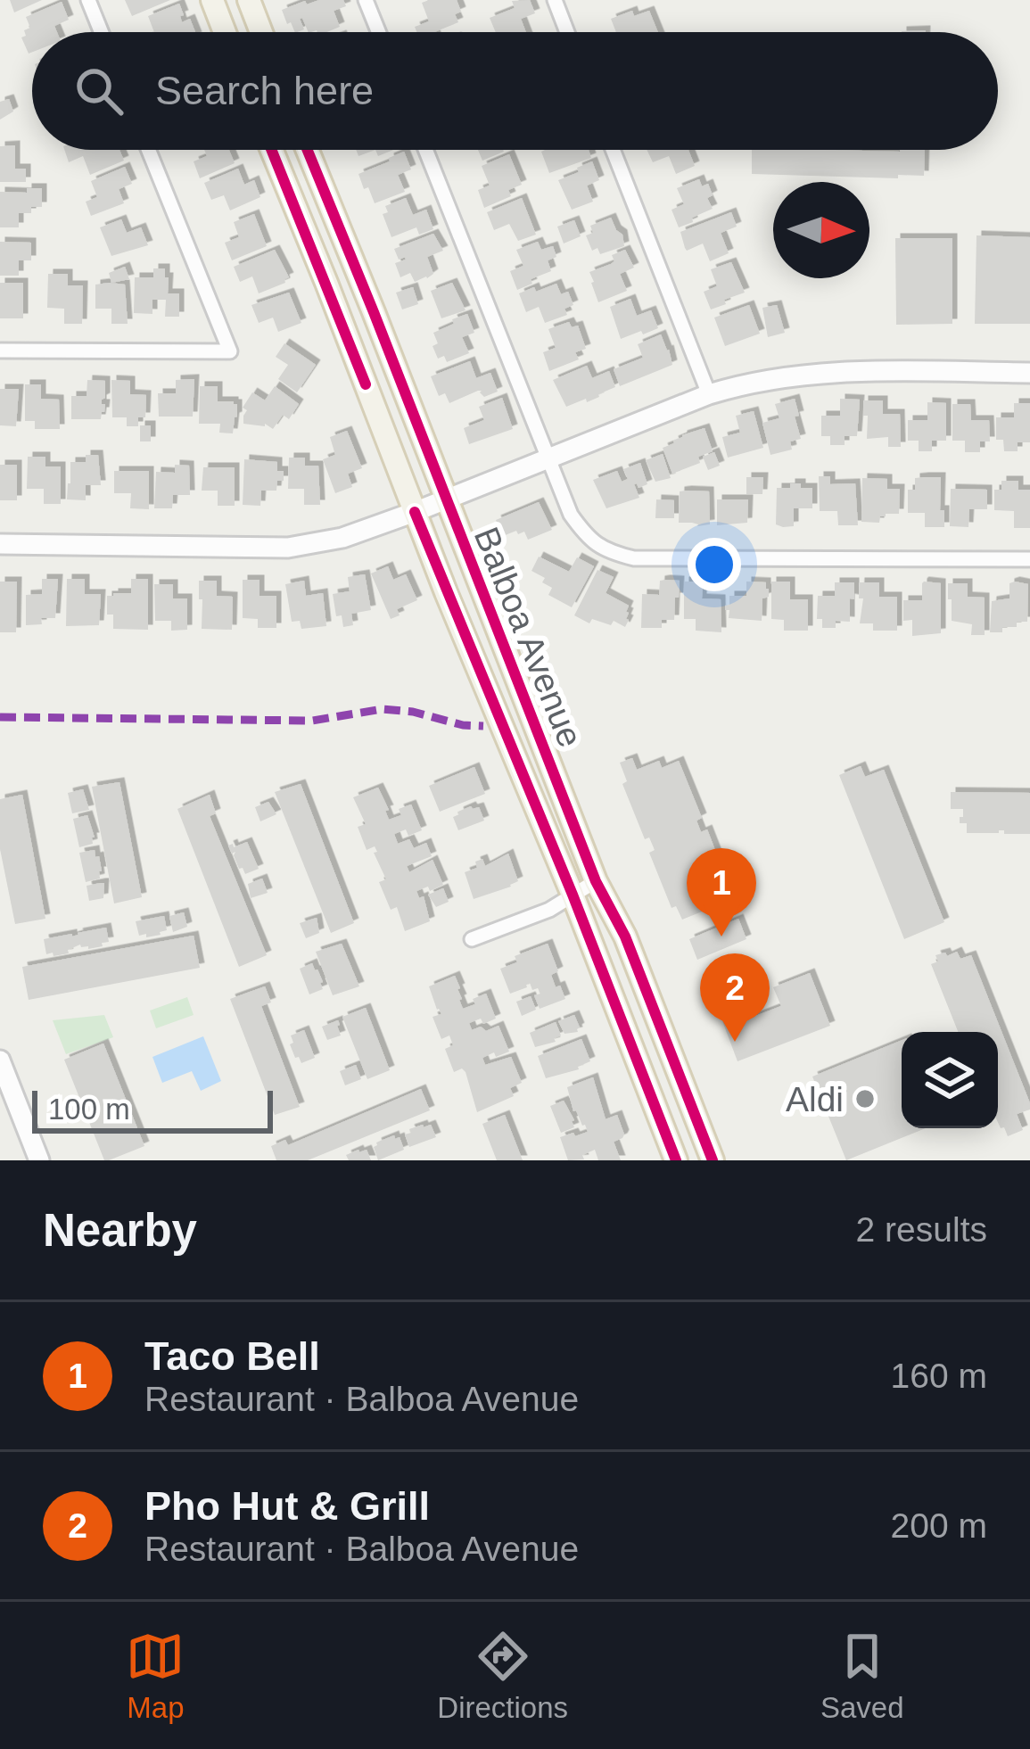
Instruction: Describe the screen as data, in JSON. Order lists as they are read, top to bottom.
{
  "streets": {
    "main road": ["Balboa Avenue"]
  },
  "places": ["Aldi"],
  "scale_bar": "100 m",
  "north": "right",
  "page": {
    "search": "Search here",
    "pins": ["1", "2"],
    "scale": "100 m",
    "heading": ["Nearby", "2 results"],
    "list": [
      {
        "mark": "1",
        "name": "Taco Bell",
        "note": "Restaurant · Balboa Avenue",
        "value": "160 m"
      },
      {
        "mark": "2",
        "name": "Pho Hut & Grill",
        "note": "Restaurant · Balboa Avenue",
        "value": "200 m"
      }
    ],
    "nav": ["Map", "Directions", "Saved"]
  }
}
